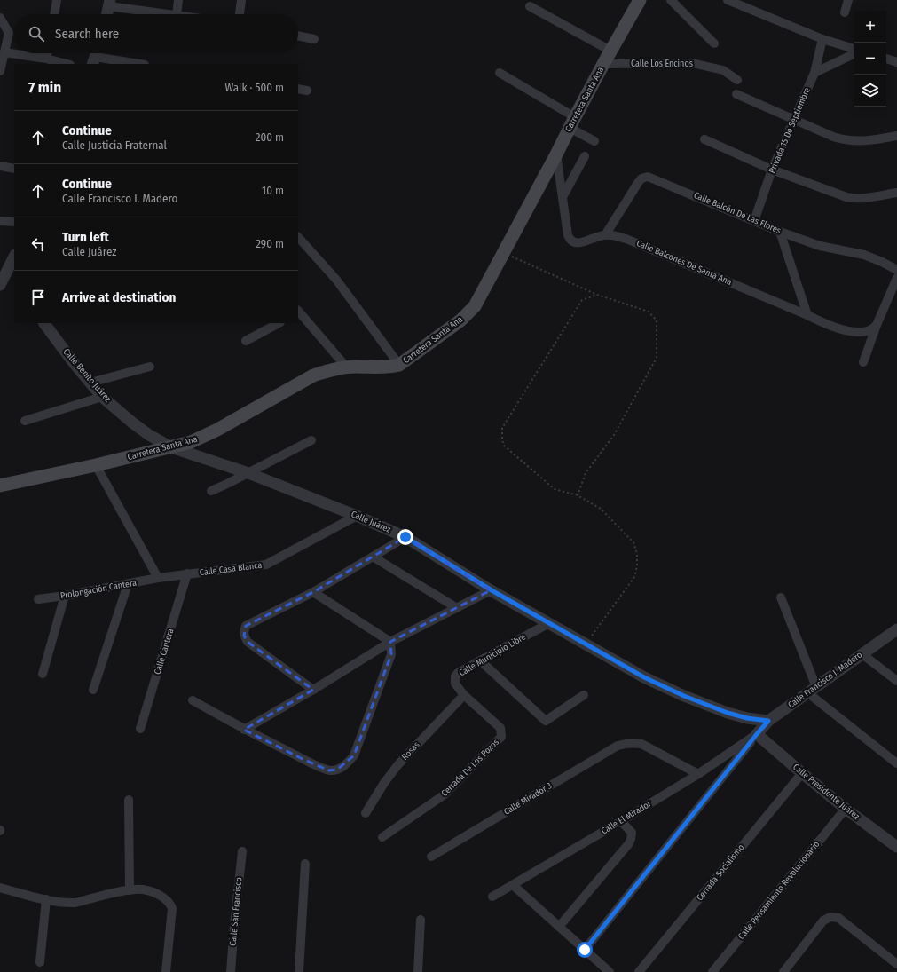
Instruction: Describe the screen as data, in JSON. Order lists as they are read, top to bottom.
{
  "streets": {
    "main road": ["Carretera Santa Ana"],
    "street": [
      "Calle Los Encinos",
      "Privada 15 De Septiembre",
      "Calle Balcón De Las Flores",
      "Calle Balcones De Santa Ana",
      "Calle Benito Juárez",
      "Calle Juárez",
      "Calle Casa Blanca",
      "Prolongación Cantera",
      "Calle Cantera",
      "Calle Municipio Libre",
      "Calle Francisco I. Madero",
      "Rosas",
      "Cerrada De Los Pozos",
      "Calle Presidente Juárez",
      "Calle Mirador 3",
      "Calle El Mirador",
      "Cerrada Socialismo",
      "Calle Pensamiento Revolucionario",
      "Calle San Francisco"
    ]
  },
  "crossings": [
    ["Calle Los Encinos", "Carretera Santa Ana"],
    ["Carretera Santa Ana", "Calle Benito Juárez"],
    ["Carretera Santa Ana", "Calle Juárez"],
    ["Privada 15 De Septiembre", "Calle Balcón De Las Flores"],
    ["Calle Balcón De Las Flores", "Calle Balcones De Santa Ana"],
    ["Calle Benito Juárez", "Calle Juárez"],
    ["Calle Juárez", "Calle Casa Blanca"],
    ["Calle Juárez", "Calle Municipio Libre"],
    ["Calle Juárez", "Calle Francisco I. Madero"],
    ["Calle Casa Blanca", "Prolongación Cantera"],
    ["Calle Casa Blanca", "Calle Cantera"],
    ["Calle Municipio Libre", "Rosas"],
    ["Calle Municipio Libre", "Cerrada De Los Pozos"],
    ["Calle Francisco I. Madero", "Calle Presidente Juárez"],
    ["Calle Francisco I. Madero", "Calle El Mirador"],
    ["Rosas", "Cerrada De Los Pozos"],
    ["Calle Presidente Juárez", "Calle El Mirador"],
    ["Calle Presidente Juárez", "Cerrada Socialismo"],
    ["Calle Presidente Juárez", "Calle Pensamiento Revolucionario"],
    ["Calle Mirador 3", "Calle El Mirador"]
  ],
  "page": {
    "map_buttons": ["+", "−"],
    "search": "Search here",
    "heading": ["7 min", "Walk · 500 m"],
    "list": [
      ["Continue", "Calle Justicia Fraternal", "200 m"],
      ["Continue", "Calle Francisco I. Madero", "10 m"],
      ["Turn left", "Calle Juárez", "290 m"],
      "Arrive at destination"
    ]
  }
}
